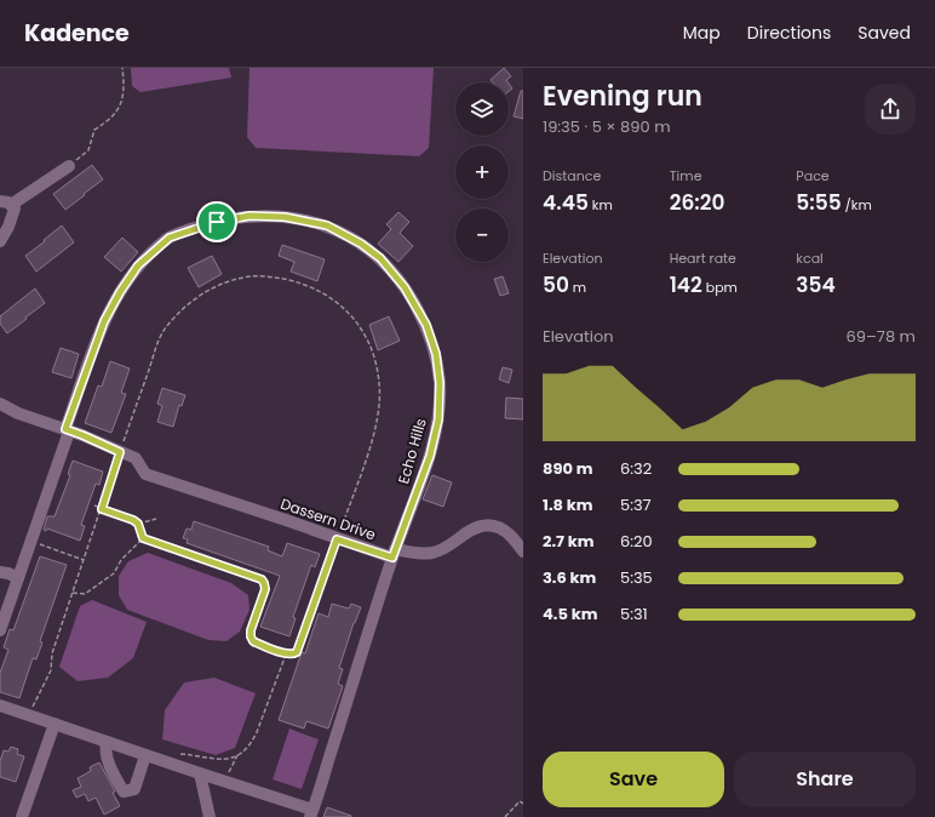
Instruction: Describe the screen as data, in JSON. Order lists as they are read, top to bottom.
{
  "streets": {
    "street": ["Echo Hills", "Dassern Drive"]
  },
  "crossings": [
    ["Echo Hills", "Dassern Drive"]
  ],
  "page": {
    "header": "Kadence",
    "nav": ["Map", "Directions", "Saved"],
    "heading": ["Evening run", "19:35 · 5 × 890 m"],
    "map_buttons": ["+", "−"],
    "stats": [
      ["Distance", "4.45 km"],
      ["Time", "26:20"],
      ["Pace", "5:55 /km"],
      ["Elevation", "50 m"],
      ["Heart rate", "142 bpm"],
      ["kcal", "354"]
    ],
    "chart": ["Elevation", "69–78 m"],
    "list": [
      {
        "name": "890 m",
        "note": "6:32"
      },
      {
        "name": "1.8 km",
        "note": "5:37"
      },
      {
        "name": "2.7 km",
        "note": "6:20"
      },
      {
        "name": "3.6 km",
        "note": "5:35"
      },
      {
        "name": "4.5 km",
        "note": "5:31"
      }
    ],
    "buttons": ["Save", "Share"]
  }
}
